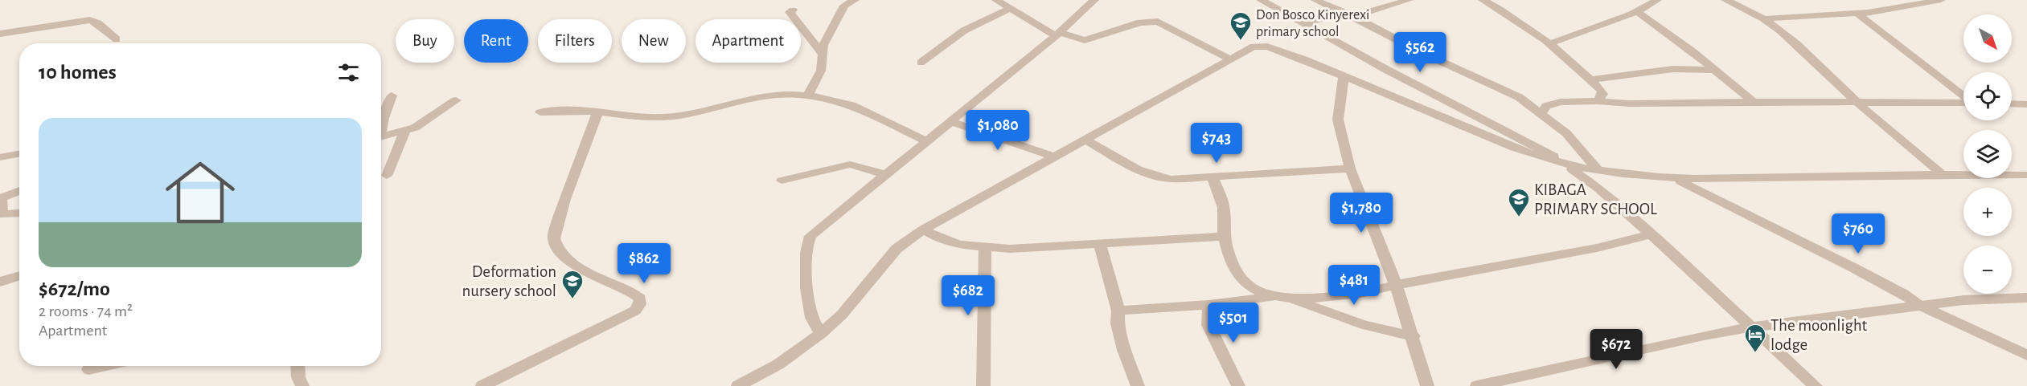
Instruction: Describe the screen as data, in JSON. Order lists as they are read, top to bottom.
{
  "places": {
    "school or university": ["Don Bosco Kinyerexi primary school", "KIBAGA PRIMARY SCHOOL", "Deformation nursery school"],
    "hotel": ["The moonlight lodge"]
  },
  "north": "bottom right",
  "page": {
    "map_buttons": ["+", "−"],
    "chip": [
      "Buy",
      "Rent",
      "Filters",
      "New",
      "Apartment"
    ],
    "price": [
      "$562",
      "$1,080",
      "$743",
      "$1,780",
      "$760",
      "$862",
      "$481",
      "$682",
      "$501",
      "$672"
    ],
    "heading": "10 homes",
    "list": [
      {
        "name": "$672/mo",
        "note": "2 rooms · 74 m² · Apartment"
      }
    ]
  }
}
